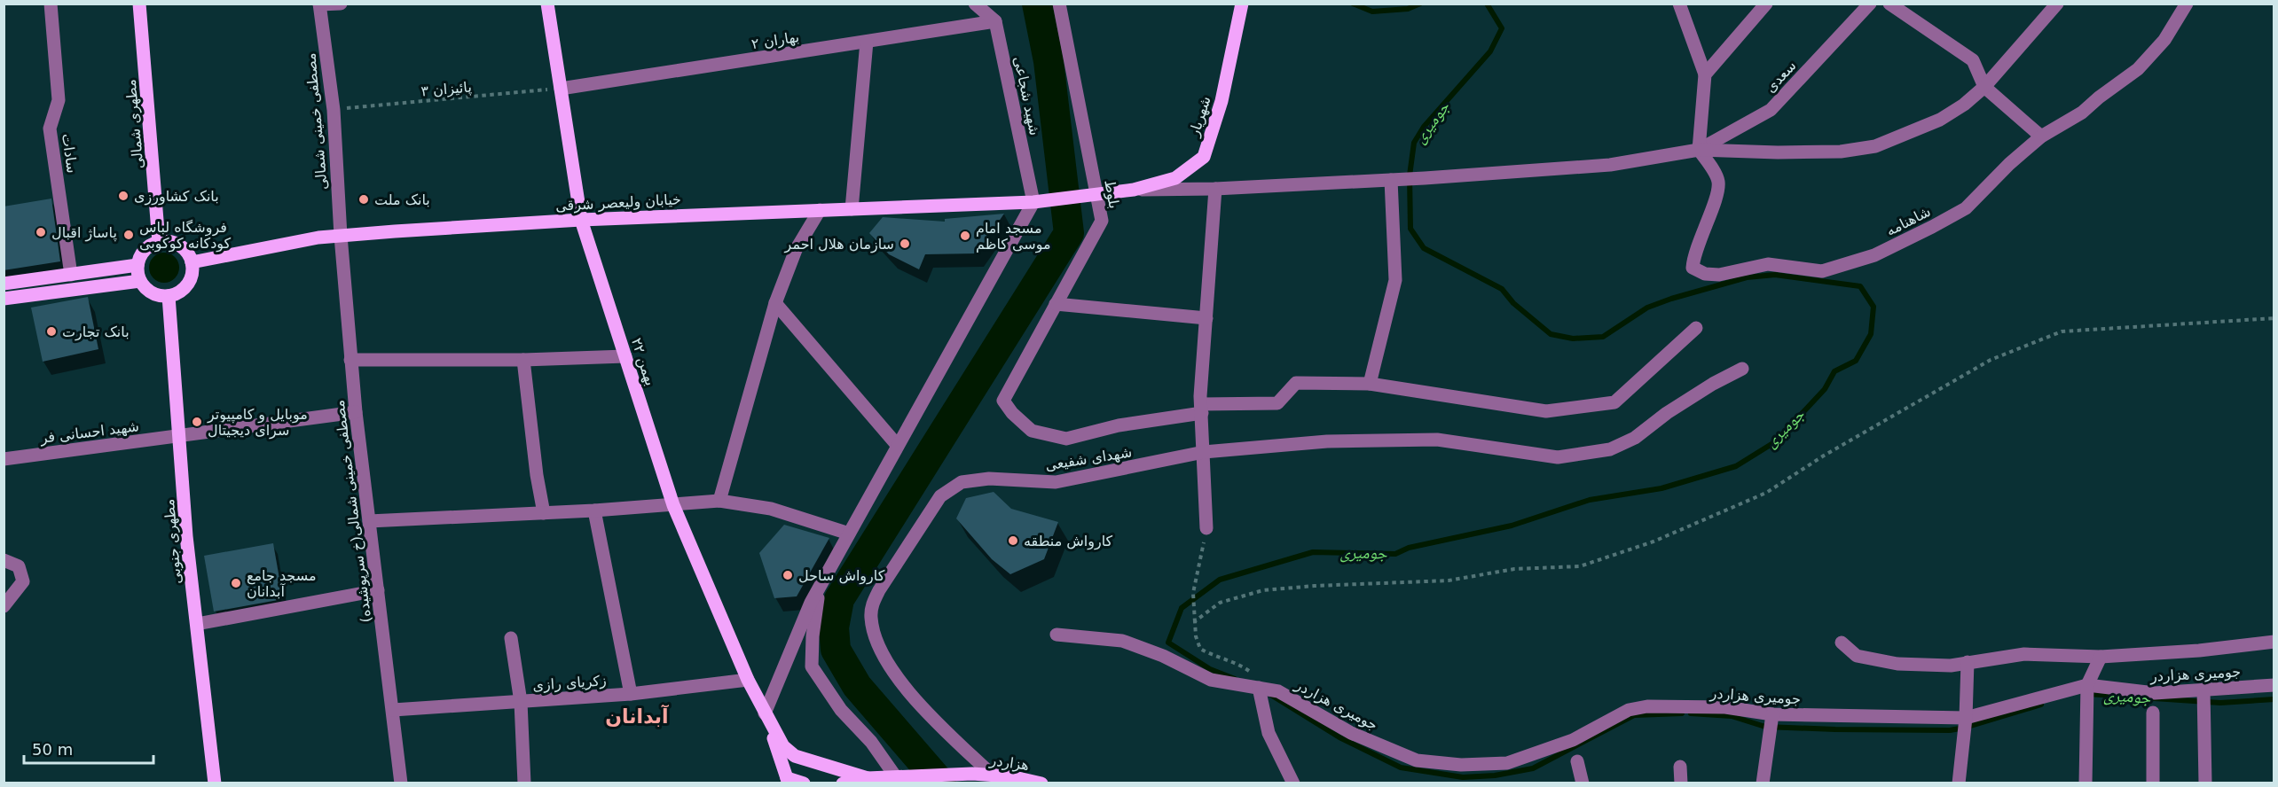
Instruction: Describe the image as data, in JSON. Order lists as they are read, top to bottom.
{
  "streets": {
    "main road": [
      "شهریار",
      "مطهری شمالی",
      "خیابان ولیعصر شرقی",
      "۲۲ بهمن",
      "مطهری جنوبی",
      "هزاردر"
    ],
    "street": [
      "بهاران ۲",
      "سعدی",
      "شهید شجاعی",
      "مصطفی خمینی شمالی",
      "سادات",
      "بلوط",
      "شاهنامه",
      "شهید احسانی فر",
      "شهدای شفیعی",
      "مصطفی خمینی شمالی(خ سرپوشیده)",
      "جومیری هزاردر",
      "زکریای رازی"
    ],
    "path": ["پائیزان ۳"]
  },
  "crossings": [
    ["بهاران ۲", "پائیزان ۳"],
    ["بهاران ۲", "شهید شجاعی"],
    ["بهاران ۲", "۲۲ بهمن"],
    ["سعدی", "شاهنامه"],
    ["پائیزان ۳", "مصطفی خمینی شمالی"],
    ["پائیزان ۳", "۲۲ بهمن"],
    ["شهید شجاعی", "خیابان ولیعصر شرقی"],
    ["شهریار", "بلوط"],
    ["شهریار", "خیابان ولیعصر شرقی"],
    ["مصطفی خمینی شمالی", "خیابان ولیعصر شرقی"],
    ["مصطفی خمینی شمالی", "مصطفی خمینی شمالی(خ سرپوشیده)"],
    ["مطهری شمالی", "خیابان ولیعصر شرقی"],
    ["مطهری شمالی", "مطهری جنوبی"],
    ["خیابان ولیعصر شرقی", "۲۲ بهمن"],
    ["خیابان ولیعصر شرقی", "مصطفی خمینی شمالی(خ سرپوشیده)"],
    ["خیابان ولیعصر شرقی", "مطهری جنوبی"],
    ["۲۲ بهمن", "زکریای رازی"],
    ["شهید احسانی فر", "مصطفی خمینی شمالی(خ سرپوشیده)"],
    ["شهید احسانی فر", "مطهری جنوبی"],
    ["شهدای شفیعی", "هزاردر"],
    ["مصطفی خمینی شمالی(خ سرپوشیده)", "زکریای رازی"]
  ],
  "districts": ["آبدانان"],
  "water": ["جومیری"],
  "places": [
    "بانک کشاورزی",
    "بانک ملت",
    "پاساژ اقبال",
    "فروشگاه لباس کودکانه کوکوبی",
    "مسجد امام موسی کاظم",
    "سازمان هلال احمر",
    "بانک تجارت",
    "موبایل و کامپیوتر سرای دیجیتال",
    "کارواش منطقه",
    "کارواش ساحل",
    "مسجد جامع آبدانان"
  ],
  "scale_bar": "50 m"
}
